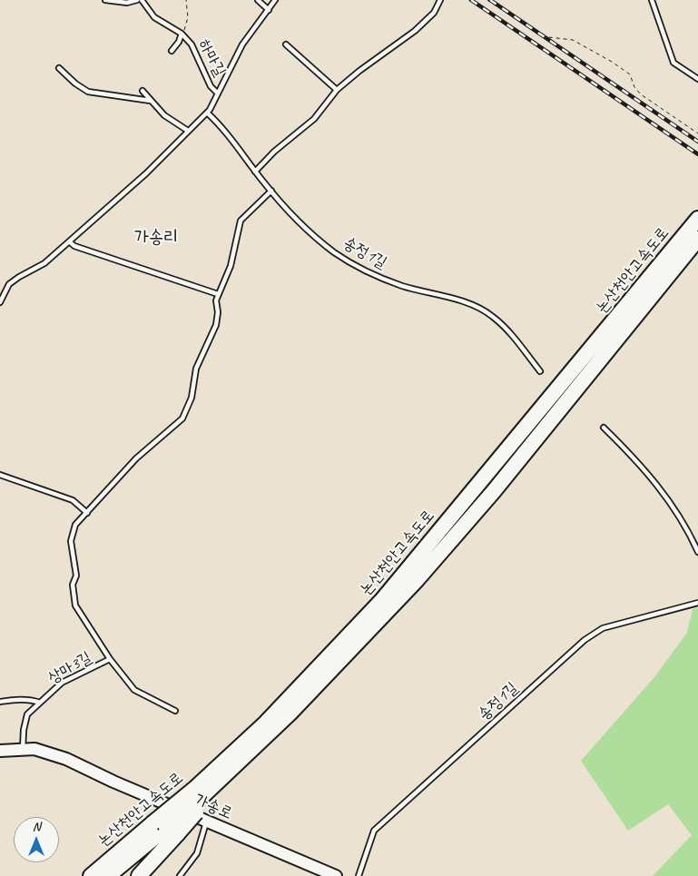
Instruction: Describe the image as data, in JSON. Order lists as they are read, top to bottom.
{
  "streets": {
    "highway": ["논산천안고속도로"],
    "street": ["가송로"],
    "lane": ["하마길", "송정1길", "상마3길"]
  },
  "crossings": [
    ["상마3길", "가송로"]
  ],
  "districts": ["가송리"],
  "north": "top"
}
